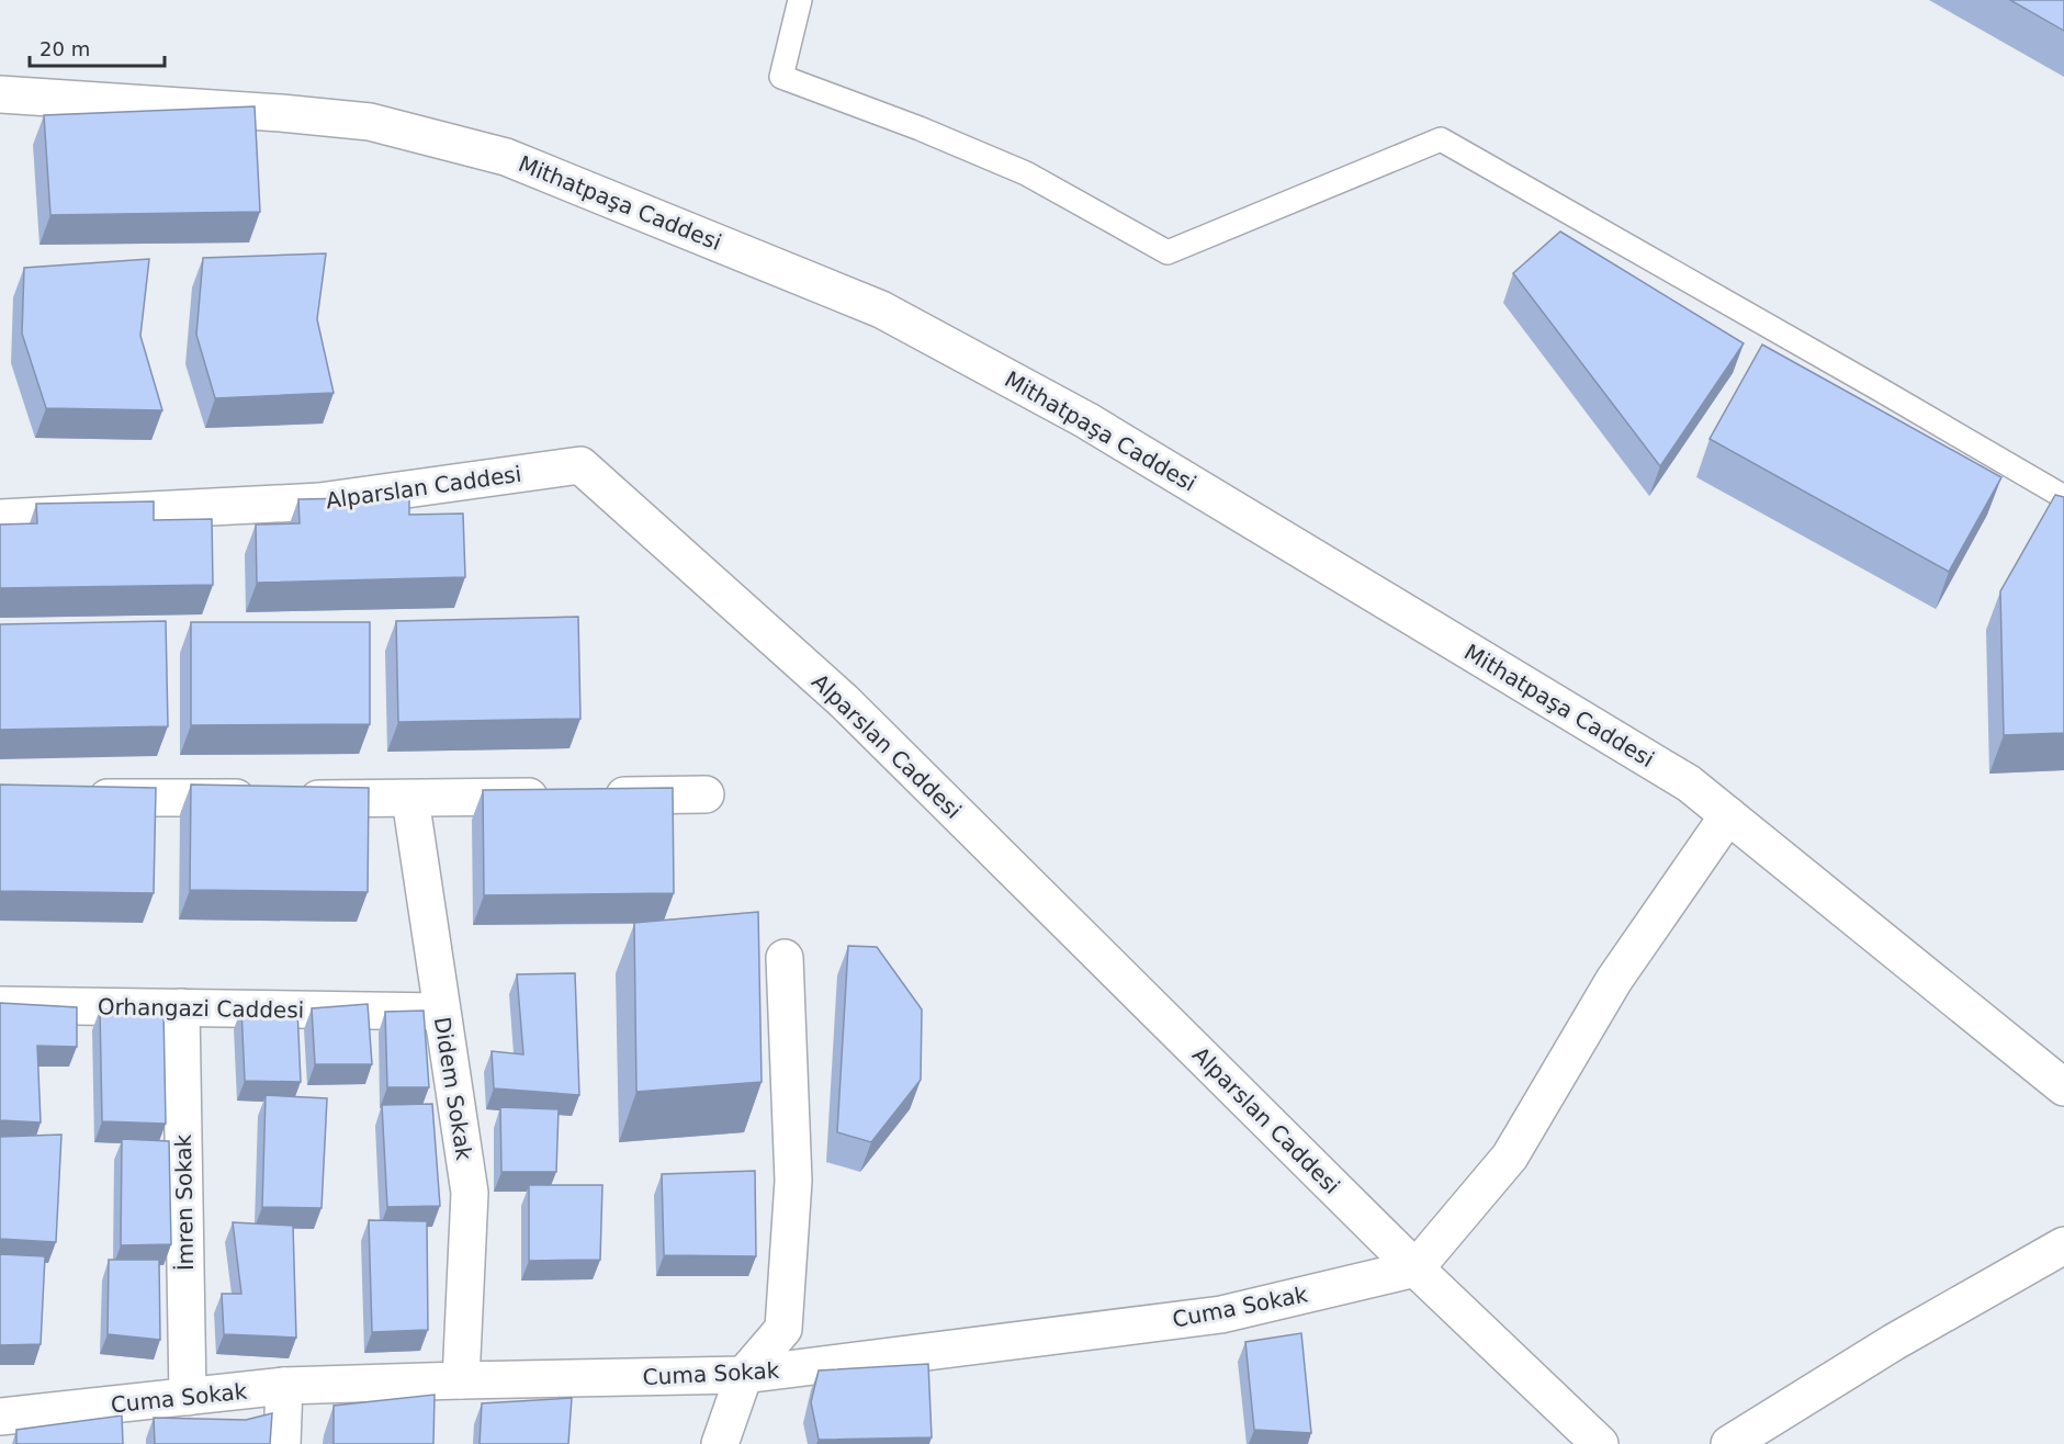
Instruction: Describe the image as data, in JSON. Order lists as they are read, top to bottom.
{
  "streets": {
    "street": [
      "Mithatpaşa Caddesi",
      "Alparslan Caddesi",
      "Orhangazi Caddesi",
      "Didem Sokak",
      "İmren Sokak",
      "Cuma Sokak"
    ]
  },
  "crossings": [
    ["Alparslan Caddesi", "Cuma Sokak"],
    ["Orhangazi Caddesi", "Didem Sokak"],
    ["Orhangazi Caddesi", "İmren Sokak"],
    ["Didem Sokak", "Cuma Sokak"],
    ["İmren Sokak", "Cuma Sokak"]
  ],
  "scale_bar": "20 m"
}
